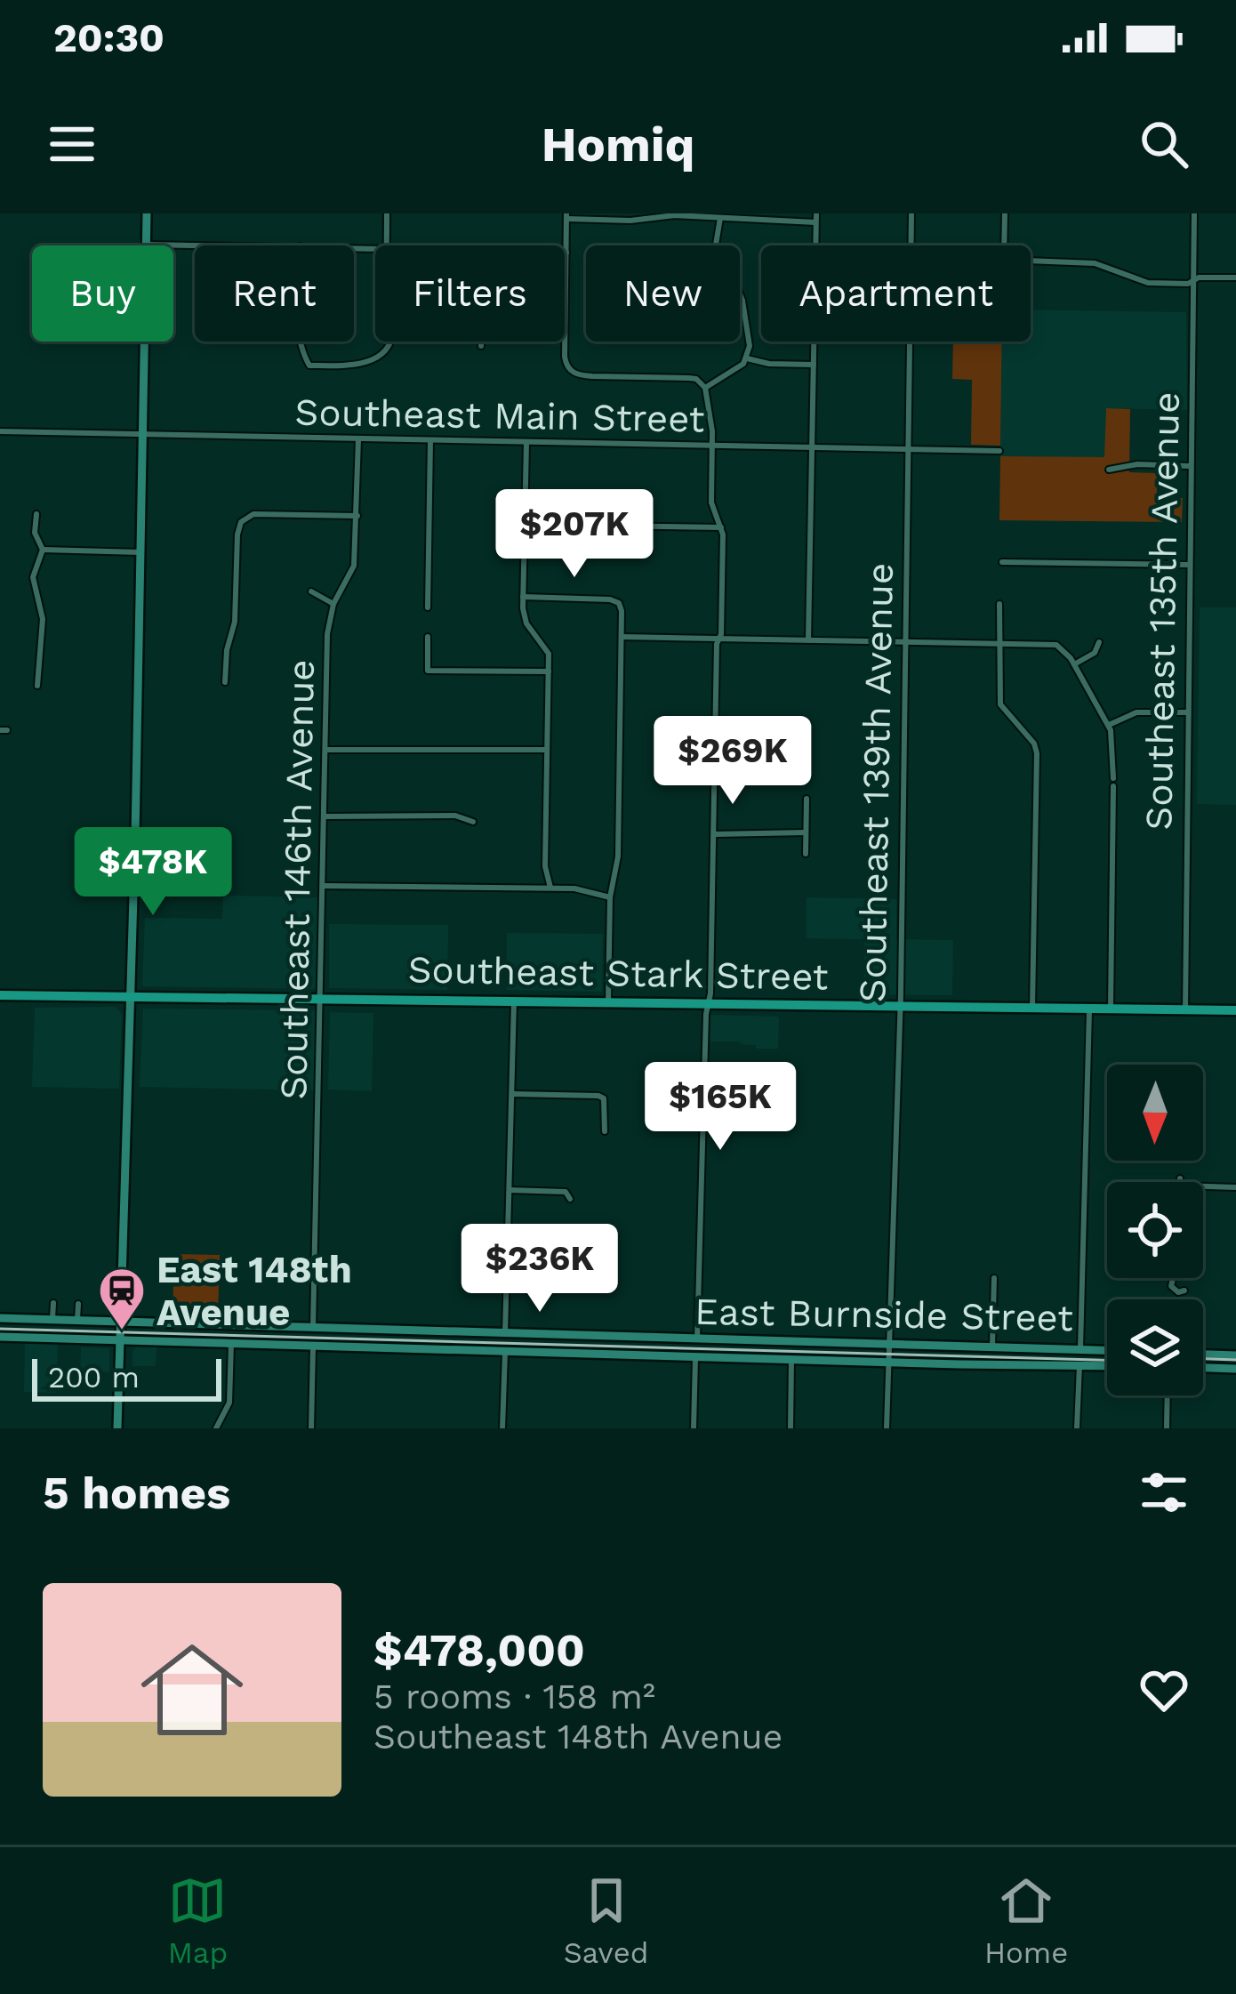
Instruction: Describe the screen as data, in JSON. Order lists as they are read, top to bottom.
{
  "streets": {
    "main road": ["Southeast Stark Street"],
    "street": [
      "Southeast Main Street",
      "Southeast 135th Avenue",
      "Southeast 139th Avenue",
      "Southeast 146th Avenue",
      "East Burnside Street"
    ]
  },
  "crossings": [
    ["Southeast Main Street", "Southeast 139th Avenue"],
    ["Southeast Main Street", "Southeast 146th Avenue"],
    ["Southeast 135th Avenue", "Southeast Stark Street"],
    ["Southeast 139th Avenue", "Southeast Stark Street"],
    ["Southeast 139th Avenue", "East Burnside Street"],
    ["Southeast 146th Avenue", "Southeast Stark Street"],
    ["Southeast 146th Avenue", "East Burnside Street"]
  ],
  "places": {
    "station": ["East 148th Avenue"]
  },
  "scale_bar": "200 m",
  "north": "bottom",
  "page": {
    "status": "20:30",
    "header": "Homiq",
    "chip": [
      "Buy",
      "Rent",
      "Filters",
      "New",
      "Apartment"
    ],
    "price": [
      "$207K",
      "$269K",
      "$478K",
      "$165K",
      "$236K"
    ],
    "scale": "200 m",
    "heading": "5 homes",
    "list": [
      {
        "name": "$478,000",
        "note": "5 rooms · 158 m² · Southeast 148th Avenue"
      }
    ],
    "tabs": ["Map", "Saved", "Home"]
  }
}
